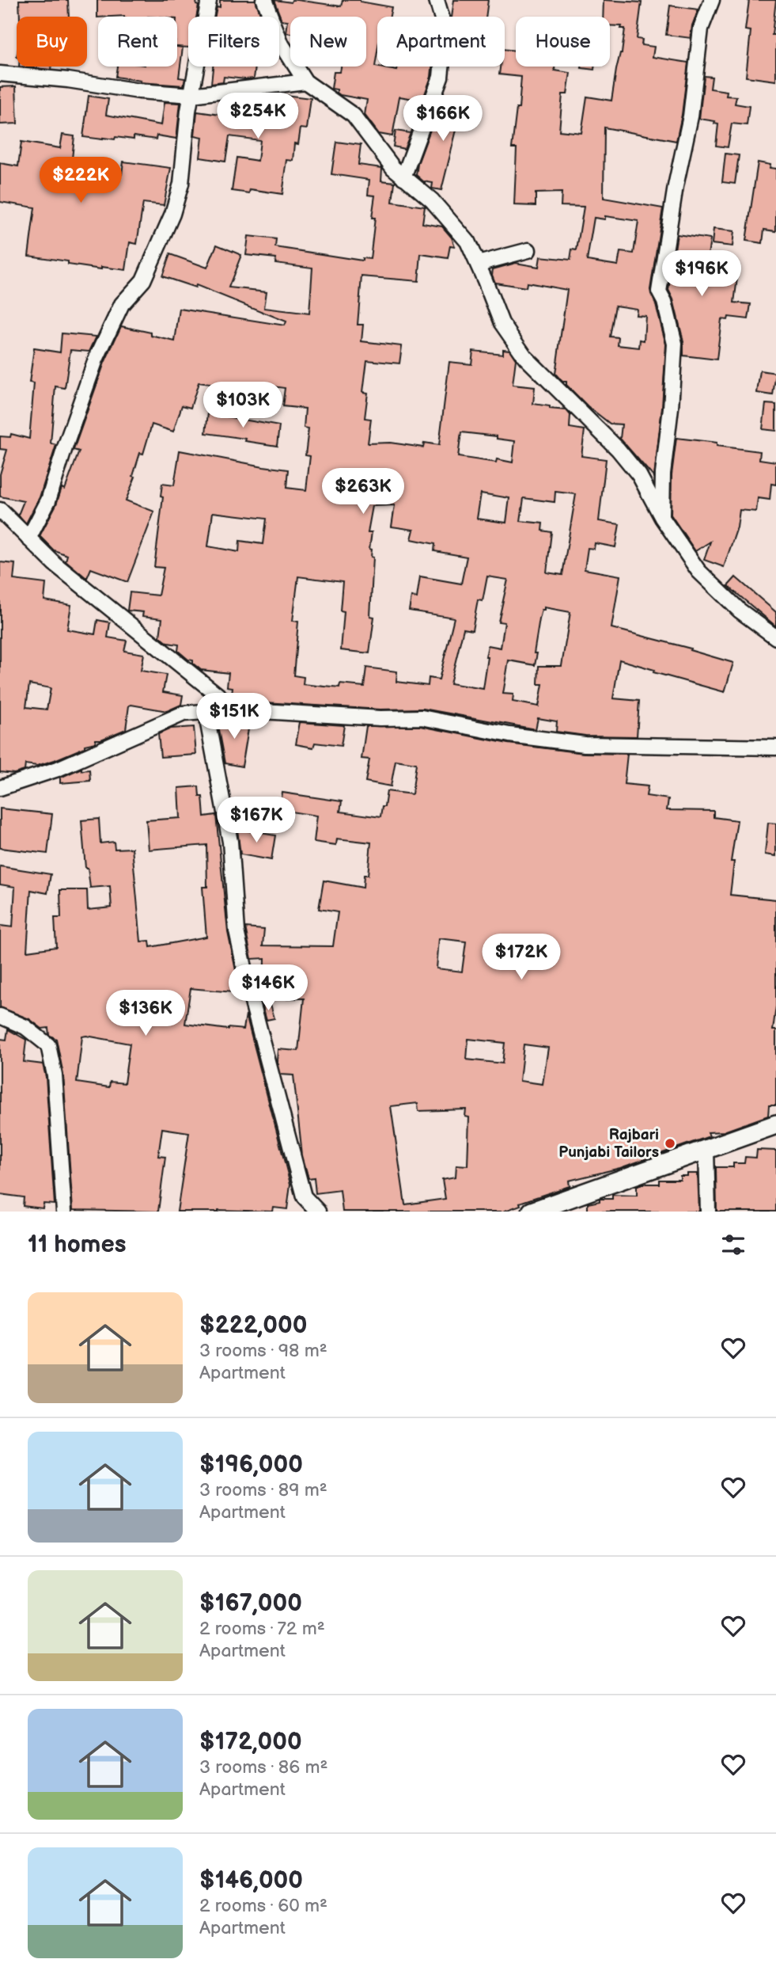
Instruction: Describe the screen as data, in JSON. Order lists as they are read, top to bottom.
{
  "places": ["Rajbari Punjabi Tailors"],
  "page": {
    "chip": [
      "Buy",
      "Rent",
      "Filters",
      "New",
      "Apartment",
      "House"
    ],
    "price": [
      "$254K",
      "$166K",
      "$222K",
      "$196K",
      "$103K",
      "$263K",
      "$151K",
      "$167K",
      "$172K",
      "$146K",
      "$136K"
    ],
    "heading": "11 homes",
    "list": [
      {
        "name": "$222,000",
        "note": "3 rooms · 98 m² · Apartment"
      },
      {
        "name": "$196,000",
        "note": "3 rooms · 89 m² · Apartment"
      },
      {
        "name": "$167,000",
        "note": "2 rooms · 72 m² · Apartment"
      },
      {
        "name": "$172,000",
        "note": "3 rooms · 86 m² · Apartment"
      },
      {
        "name": "$146,000",
        "note": "2 rooms · 60 m² · Apartment"
      }
    ]
  }
}
